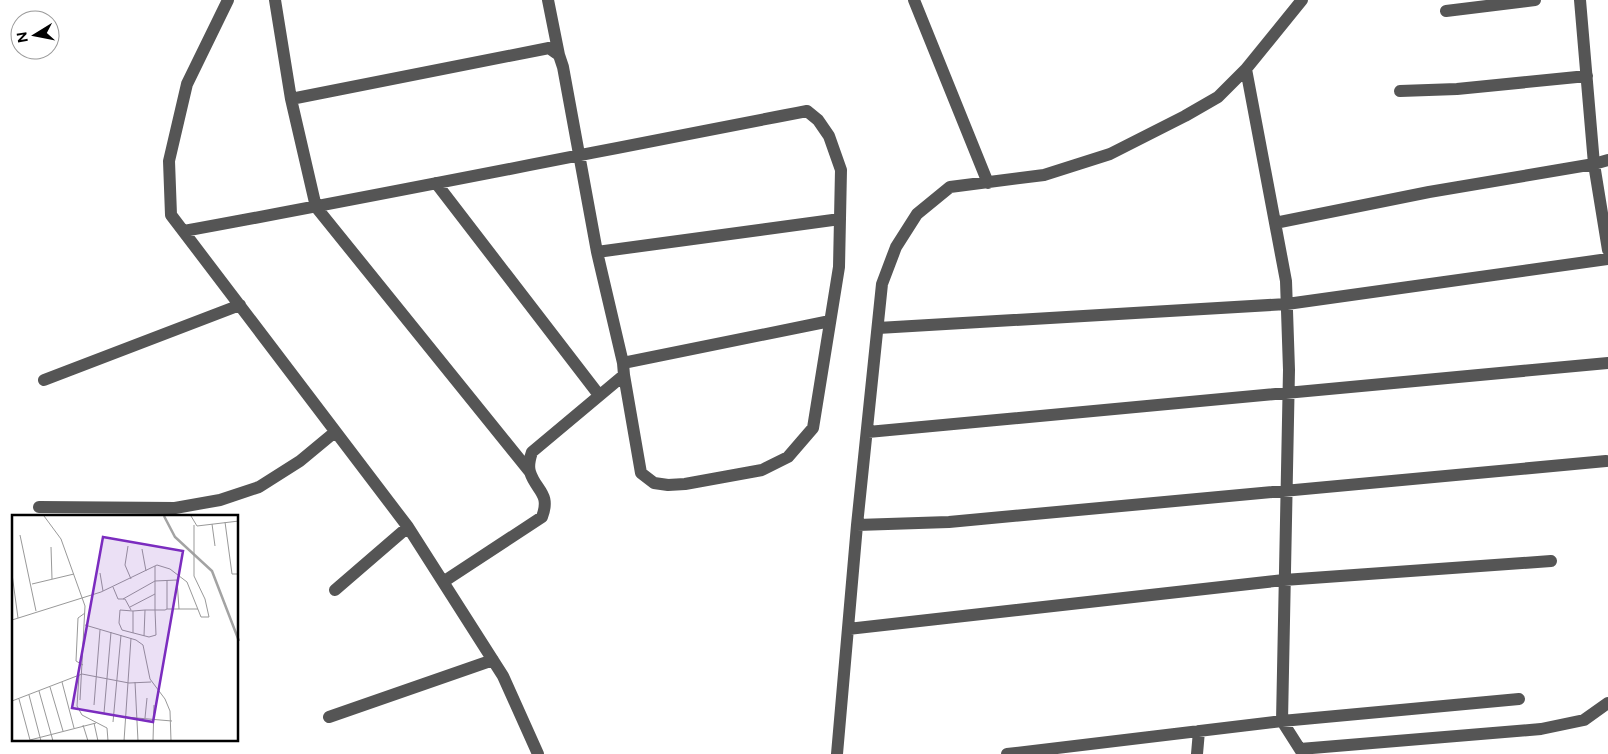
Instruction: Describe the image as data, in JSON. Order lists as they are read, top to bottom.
{
  "north": "left"
}
